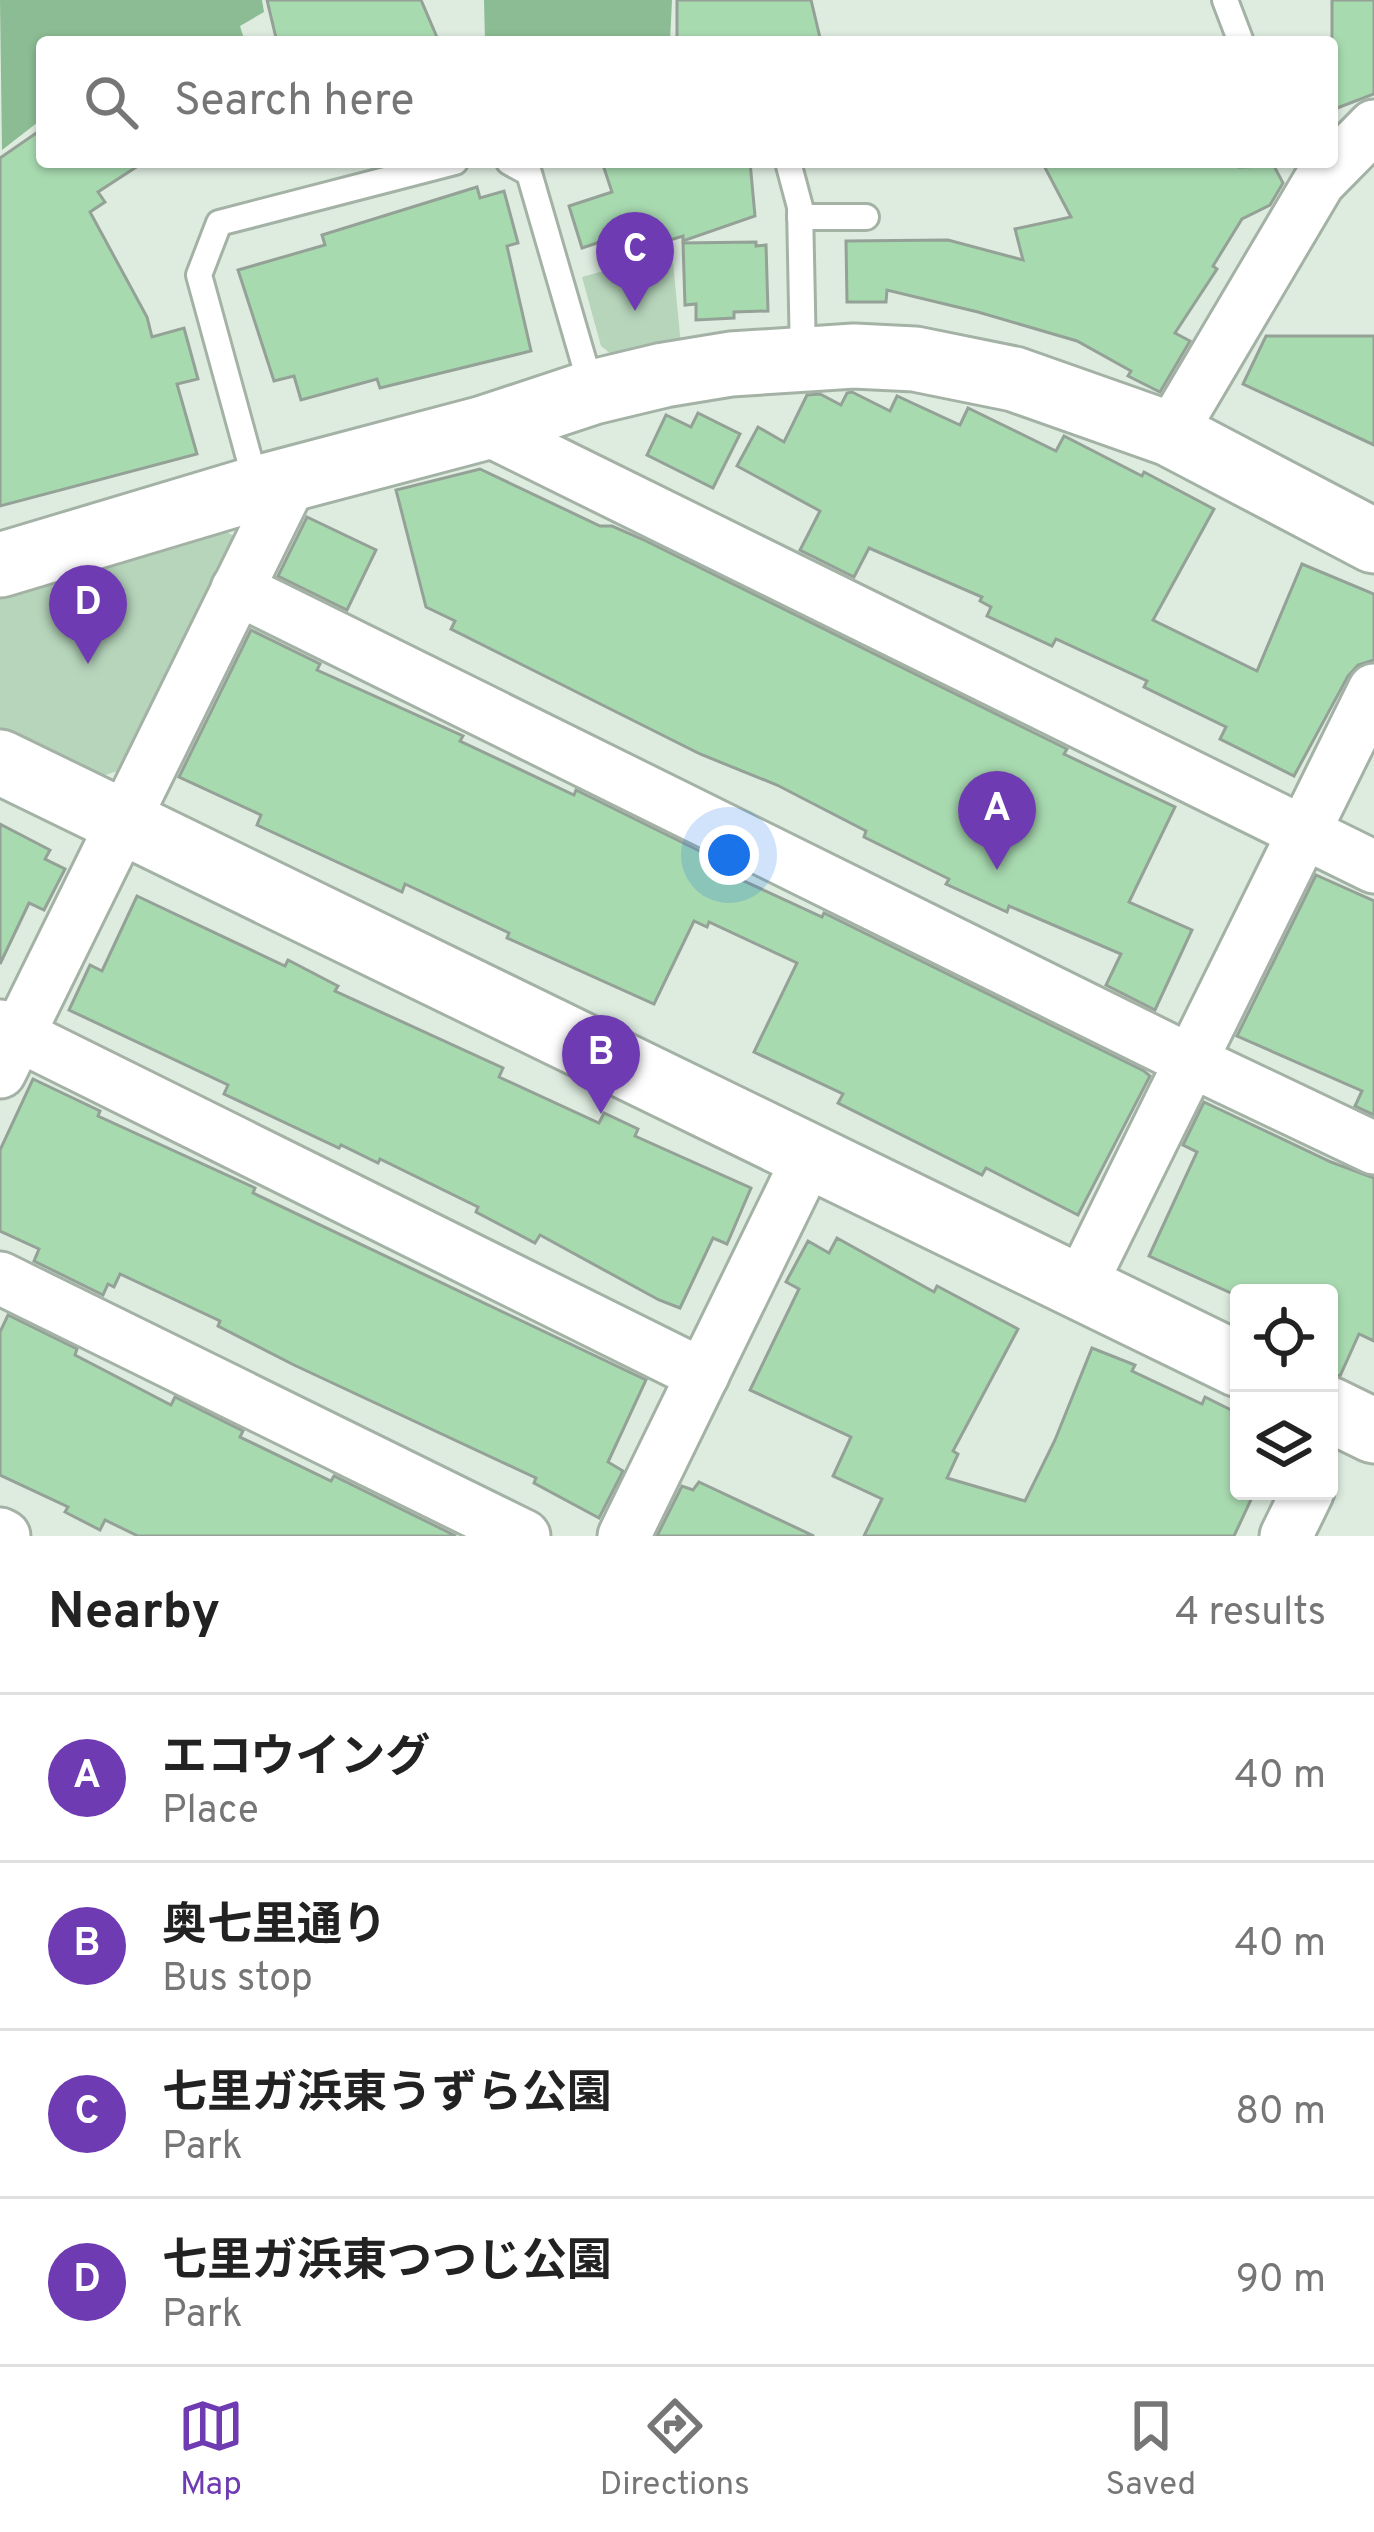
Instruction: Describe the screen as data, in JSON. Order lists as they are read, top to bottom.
{
  "page": {
    "search": "Search here",
    "pins": [
      "C",
      "D",
      "A",
      "B"
    ],
    "heading": ["Nearby", "4 results"],
    "list": [
      {
        "mark": "A",
        "name": "エコウイング",
        "note": "Place",
        "value": "40 m"
      },
      {
        "mark": "B",
        "name": "奥七里通り",
        "note": "Bus stop",
        "value": "40 m"
      },
      {
        "mark": "C",
        "name": "七里ガ浜東うずら公園",
        "note": "Park",
        "value": "80 m"
      },
      {
        "mark": "D",
        "name": "七里ガ浜東つつじ公園",
        "note": "Park",
        "value": "90 m"
      }
    ],
    "nav": ["Map", "Directions", "Saved"]
  }
}
